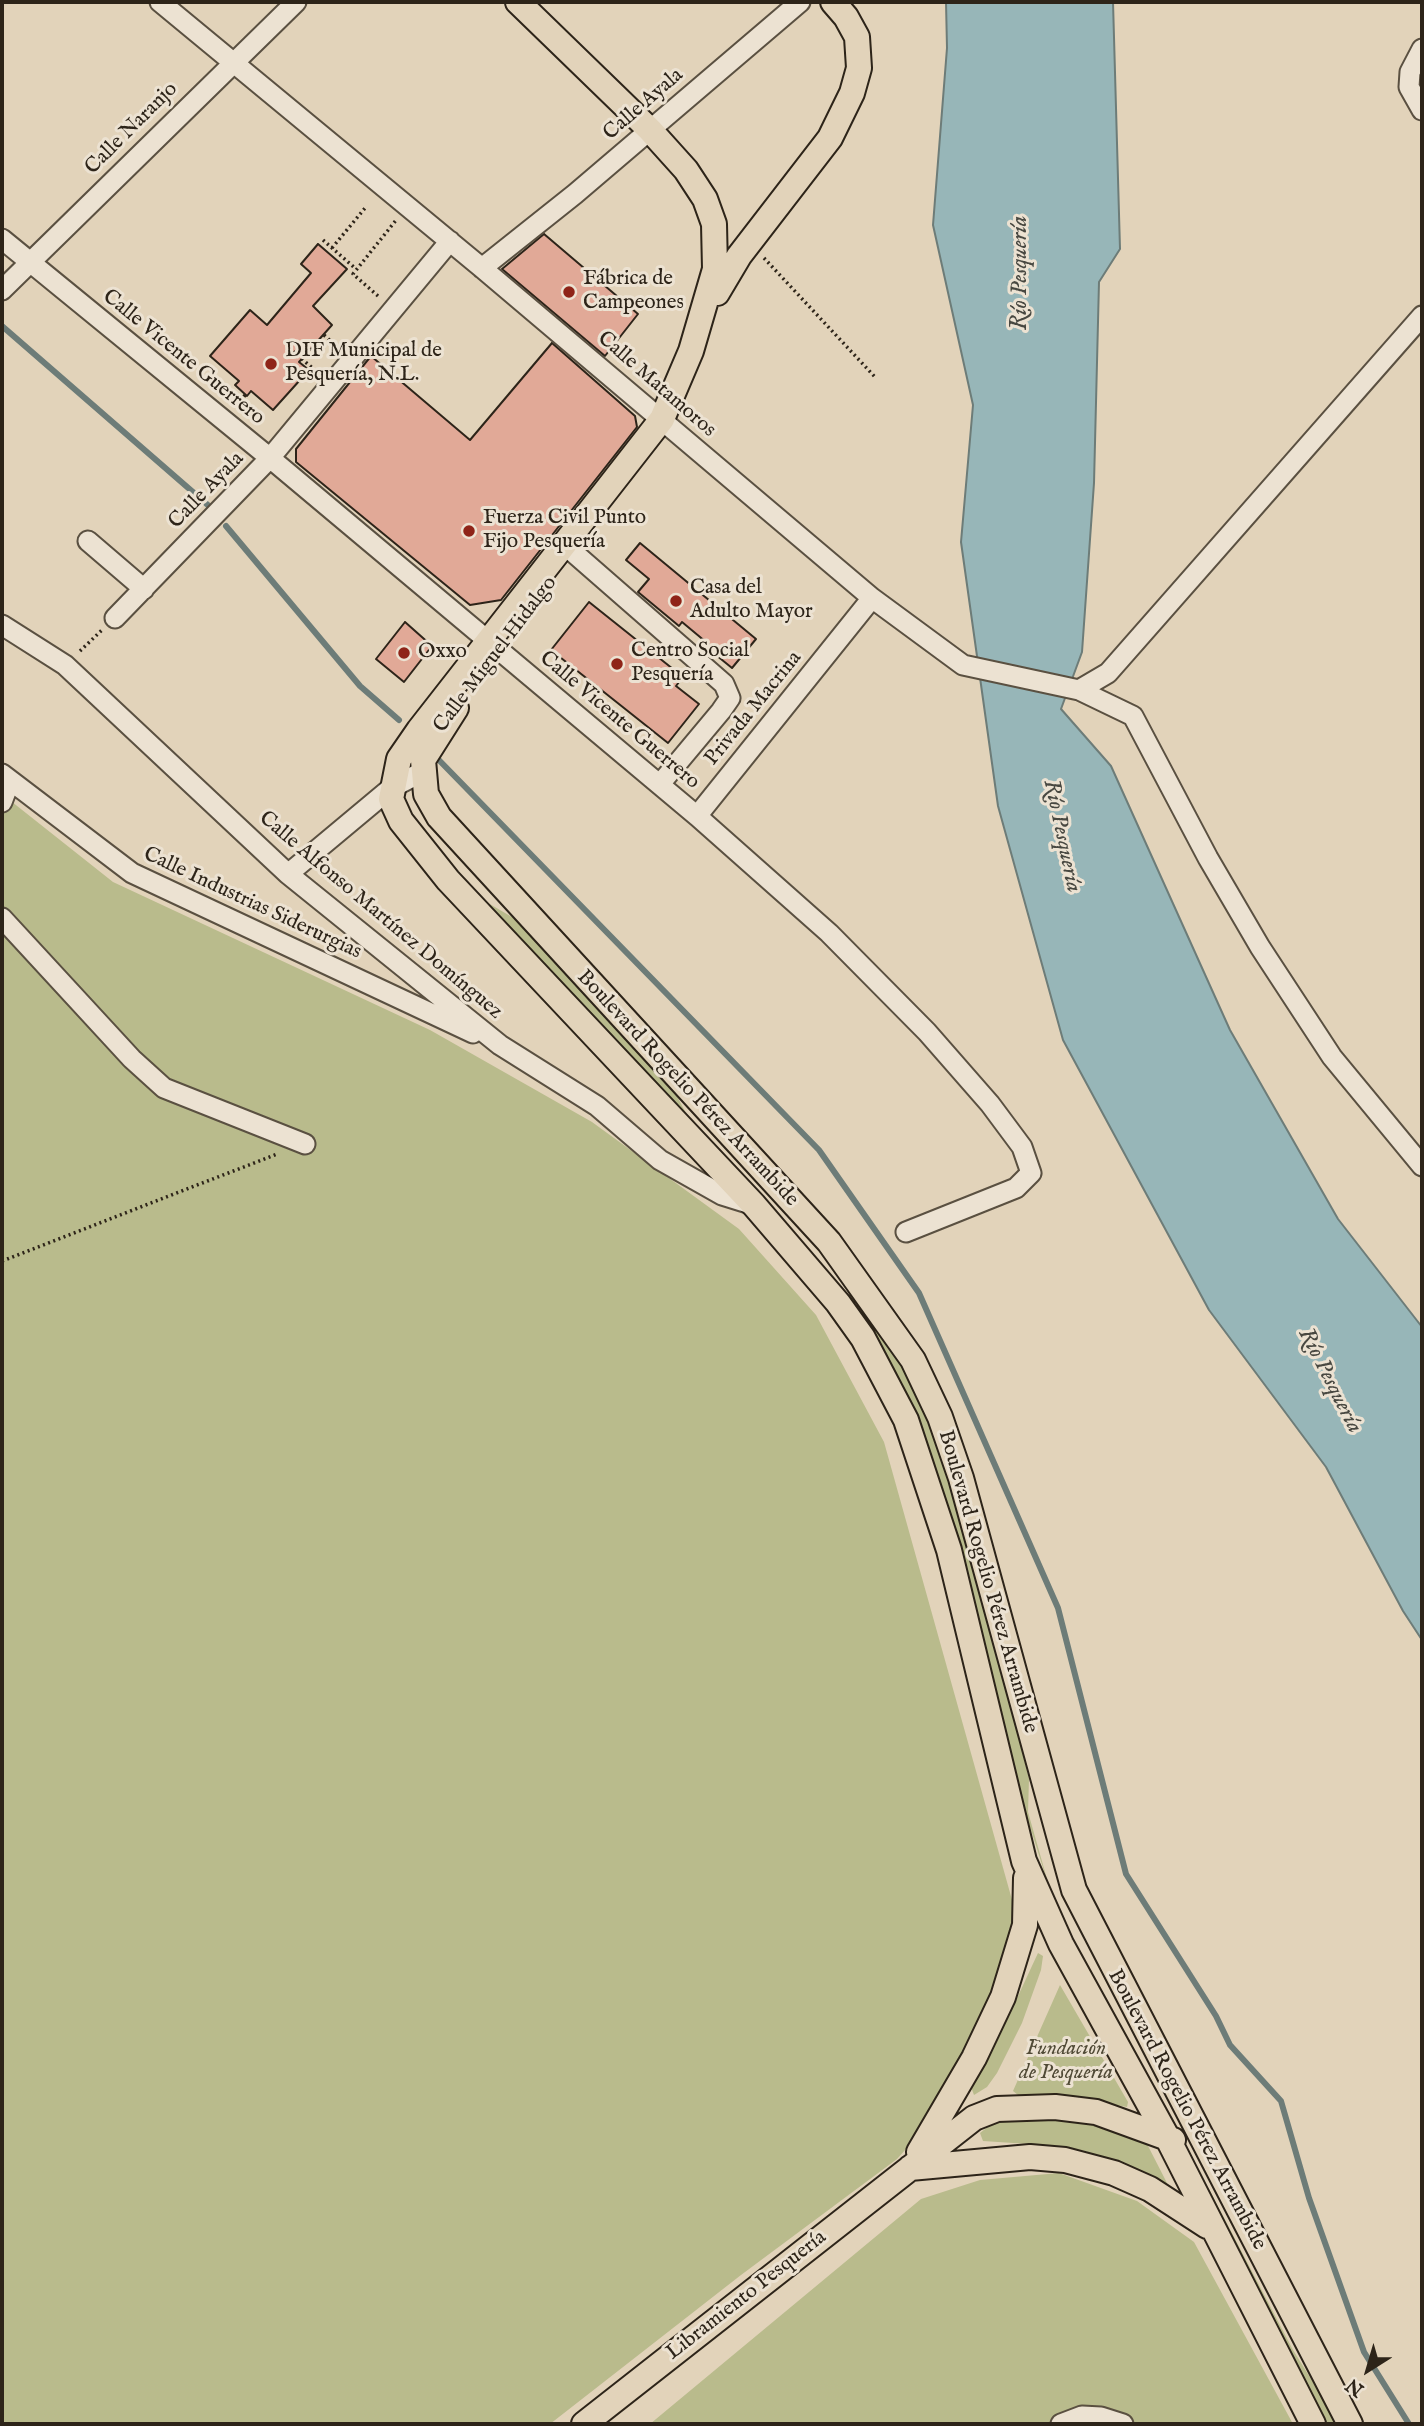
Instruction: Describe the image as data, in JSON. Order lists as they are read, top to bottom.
{
  "streets": {
    "main road": ["Calle Miguel Hidalgo", "Boulevard Rogelio Pérez Arrambide", "Libramiento Pesquería"],
    "street": [
      "Calle Ayala",
      "Calle Naranjo",
      "Calle Vicente Guerrero",
      "Calle Matamoros",
      "Privada Macrina",
      "Calle Industrias Siderurgias",
      "Calle Alfonso Martínez Domínguez"
    ]
  },
  "crossings": [
    ["Calle Ayala", "Calle Vicente Guerrero"],
    ["Calle Ayala", "Calle Matamoros"],
    ["Calle Naranjo", "Calle Vicente Guerrero"],
    ["Calle Naranjo", "Calle Matamoros"],
    ["Calle Vicente Guerrero", "Calle Miguel Hidalgo"],
    ["Calle Vicente Guerrero", "Privada Macrina"],
    ["Calle Matamoros", "Privada Macrina"],
    ["Calle Miguel Hidalgo", "Boulevard Rogelio Pérez Arrambide"],
    ["Calle Industrias Siderurgias", "Calle Alfonso Martínez Domínguez"],
    ["Calle Alfonso Martínez Domínguez", "Boulevard Rogelio Pérez Arrambide"],
    ["Boulevard Rogelio Pérez Arrambide", "Libramiento Pesquería"]
  ],
  "water": ["Río Pesquería"],
  "parks": ["Fundación de Pesquería"],
  "places": [
    "Fábrica de Campeones",
    "DIF Municipal de Pesquería, N.L.",
    "Fuerza Civil Punto Fijo Pesquería",
    "Casa del Adulto Mayor",
    "Oxxo",
    "Centro Social Pesquería"
  ],
  "north": "bottom left"
}
